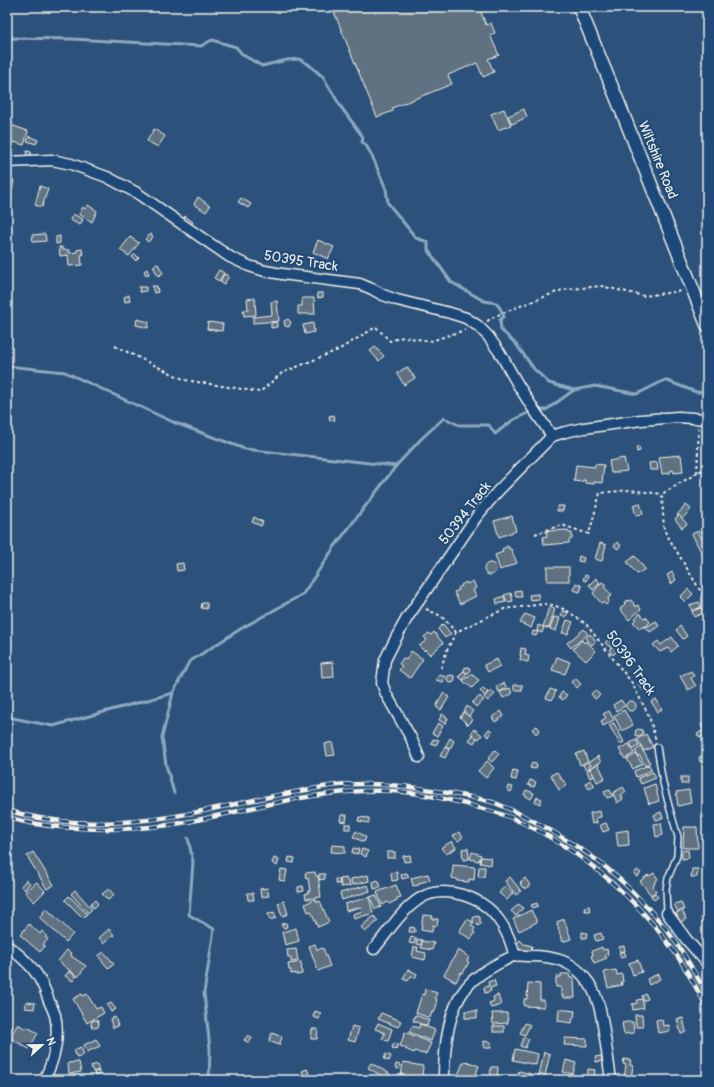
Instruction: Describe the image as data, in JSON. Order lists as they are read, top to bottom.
{
  "streets": {
    "street": ["Wiltshire Road", "50395 Track", "50394 Track"],
    "path": ["50396 Track"]
  },
  "crossings": [
    ["50395 Track", "50394 Track"]
  ],
  "north": "right"
}
